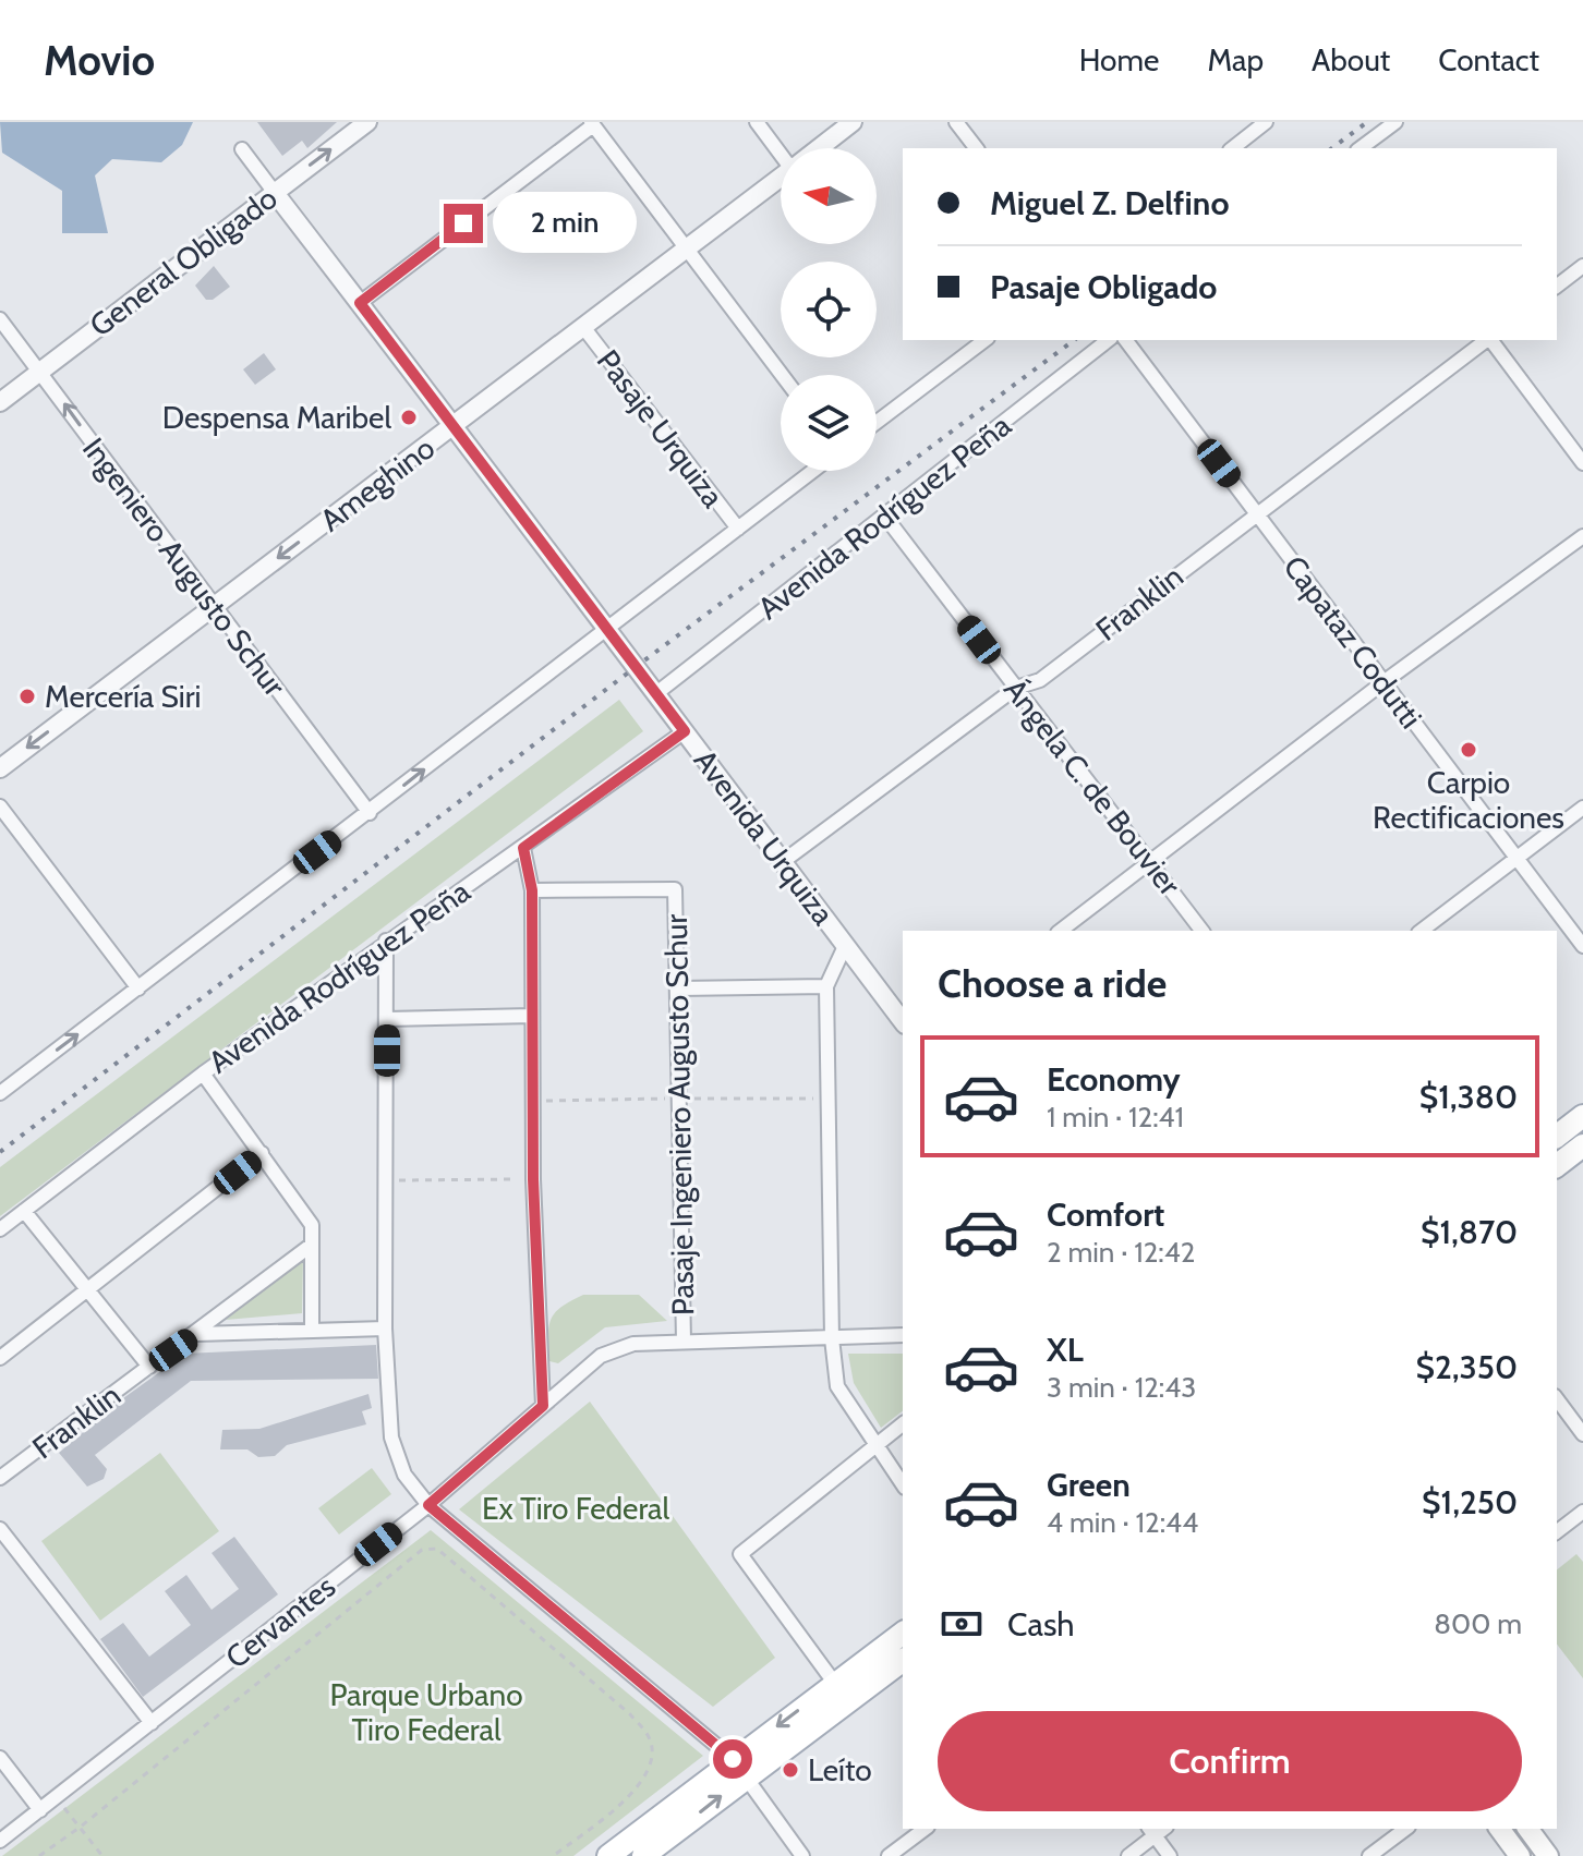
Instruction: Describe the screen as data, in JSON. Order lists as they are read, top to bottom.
{
  "streets": {
    "street": [
      "General Obligado",
      "Pasaje Urquiza",
      "Ameghino",
      "Avenida Rodríguez Peña",
      "Ingeniero Augusto Schur",
      "Franklin",
      "Capataz Codutti",
      "Ángela C. de Bouvier",
      "Avenida Urquiza",
      "Pasaje Ingeniero Augusto Schur",
      "Cervantes"
    ]
  },
  "crossings": [
    ["General Obligado", "Ingeniero Augusto Schur"],
    ["General Obligado", "Avenida Urquiza"],
    ["Pasaje Urquiza", "Ameghino"],
    ["Ameghino", "Ingeniero Augusto Schur"],
    ["Ameghino", "Avenida Urquiza"],
    ["Avenida Rodríguez Peña", "Ángela C. de Bouvier"],
    ["Avenida Rodríguez Peña", "Avenida Urquiza"],
    ["Franklin", "Capataz Codutti"],
    ["Franklin", "Ángela C. de Bouvier"],
    ["Franklin", "Avenida Urquiza"],
    ["Pasaje Ingeniero Augusto Schur", "Cervantes"]
  ],
  "one_way": ["Ameghino", "Ingeniero Augusto Schur"],
  "parks": ["Ex Tiro Federal", "Parque Urbano Tiro Federal"],
  "places": [
    "Despensa Maribel",
    "Mercería Siri",
    "Carpio Rectificaciones",
    "Leíto"
  ],
  "north": "left",
  "page": {
    "header": "Movio",
    "nav": [
      "Home",
      "Map",
      "About",
      "Contact"
    ],
    "banner": ["Miguel Z. Delfino", "Pasaje Obligado"],
    "bubble": "2 min",
    "heading": "Choose a ride",
    "list": [
      {
        "name": "Economy",
        "note": "1 min · 12:41",
        "value": "$1,380"
      },
      {
        "name": "Comfort",
        "note": "2 min · 12:42",
        "value": "$1,870"
      },
      {
        "name": "XL",
        "note": "3 min · 12:43",
        "value": "$2,350"
      },
      {
        "name": "Green",
        "note": "4 min · 12:44",
        "value": "$1,250"
      }
    ],
    "pay": ["Cash", "800 m"],
    "buttons": "Confirm"
  }
}
